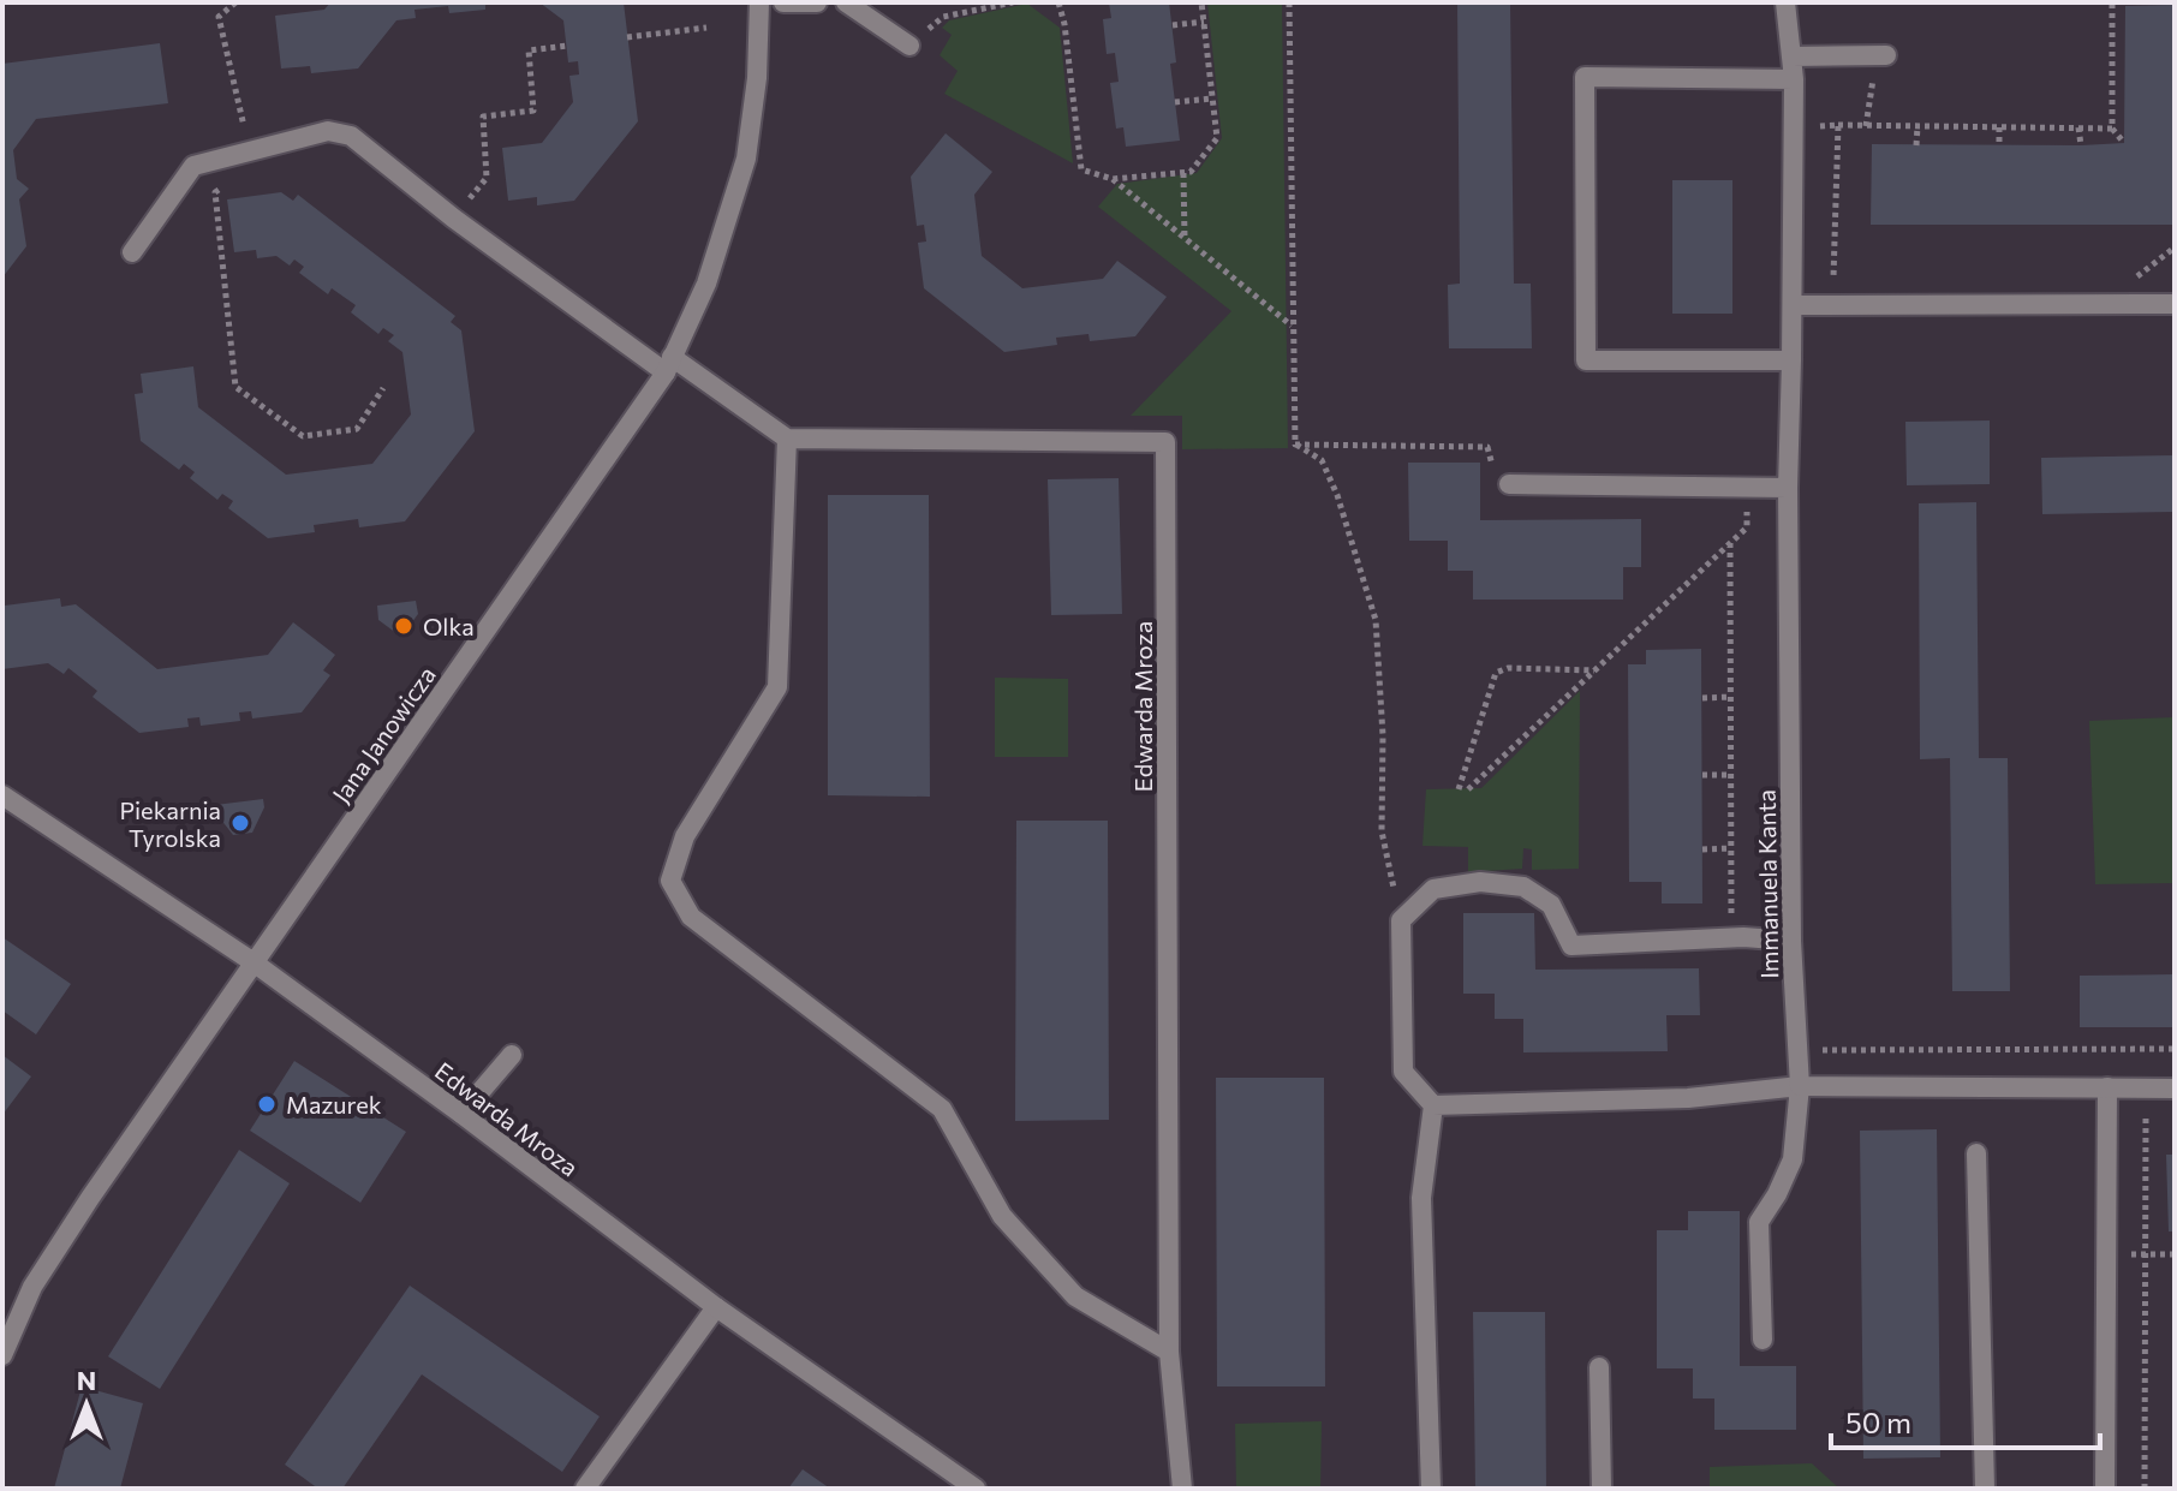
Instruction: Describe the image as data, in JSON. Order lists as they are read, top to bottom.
{
  "streets": {
    "street": ["Edwarda Mroza", "Jana Janowicza", "Immanuela Kanta"]
  },
  "crossings": [
    ["Edwarda Mroza", "Jana Janowicza"]
  ],
  "places": ["Olka", "Piekarnia Tyrolska", "Mazurek"],
  "scale_bar": "50 m",
  "north": "top"
}
